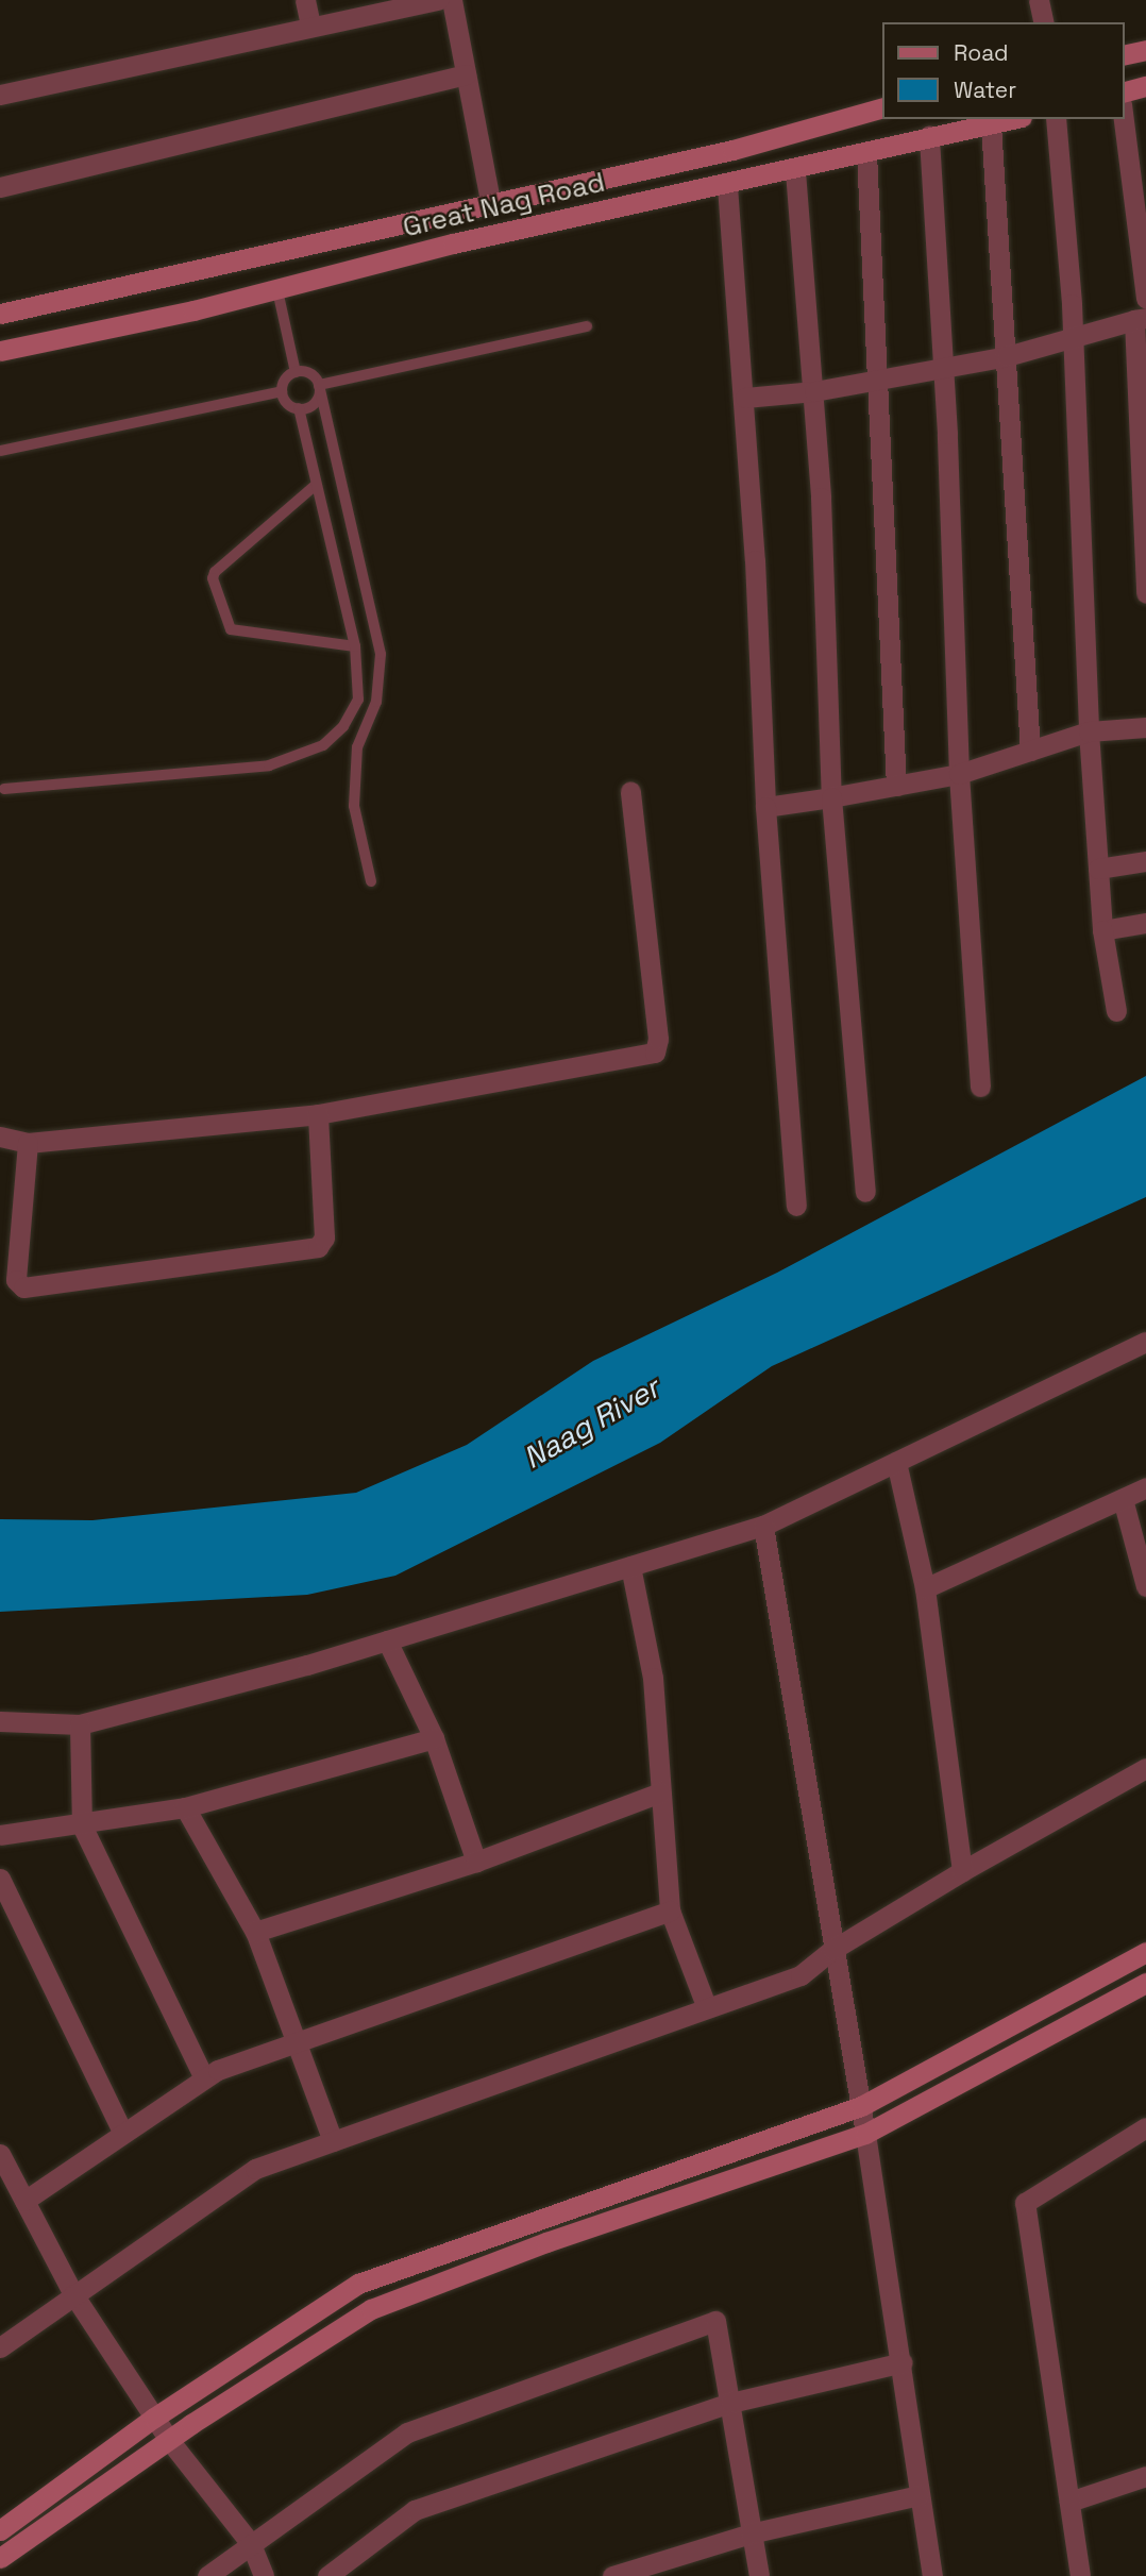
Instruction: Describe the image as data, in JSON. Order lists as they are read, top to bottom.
{
  "streets": {
    "main road": ["Great Nag Road"]
  },
  "water": ["Naag River"],
  "legend": ["Road", "Water"]
}
